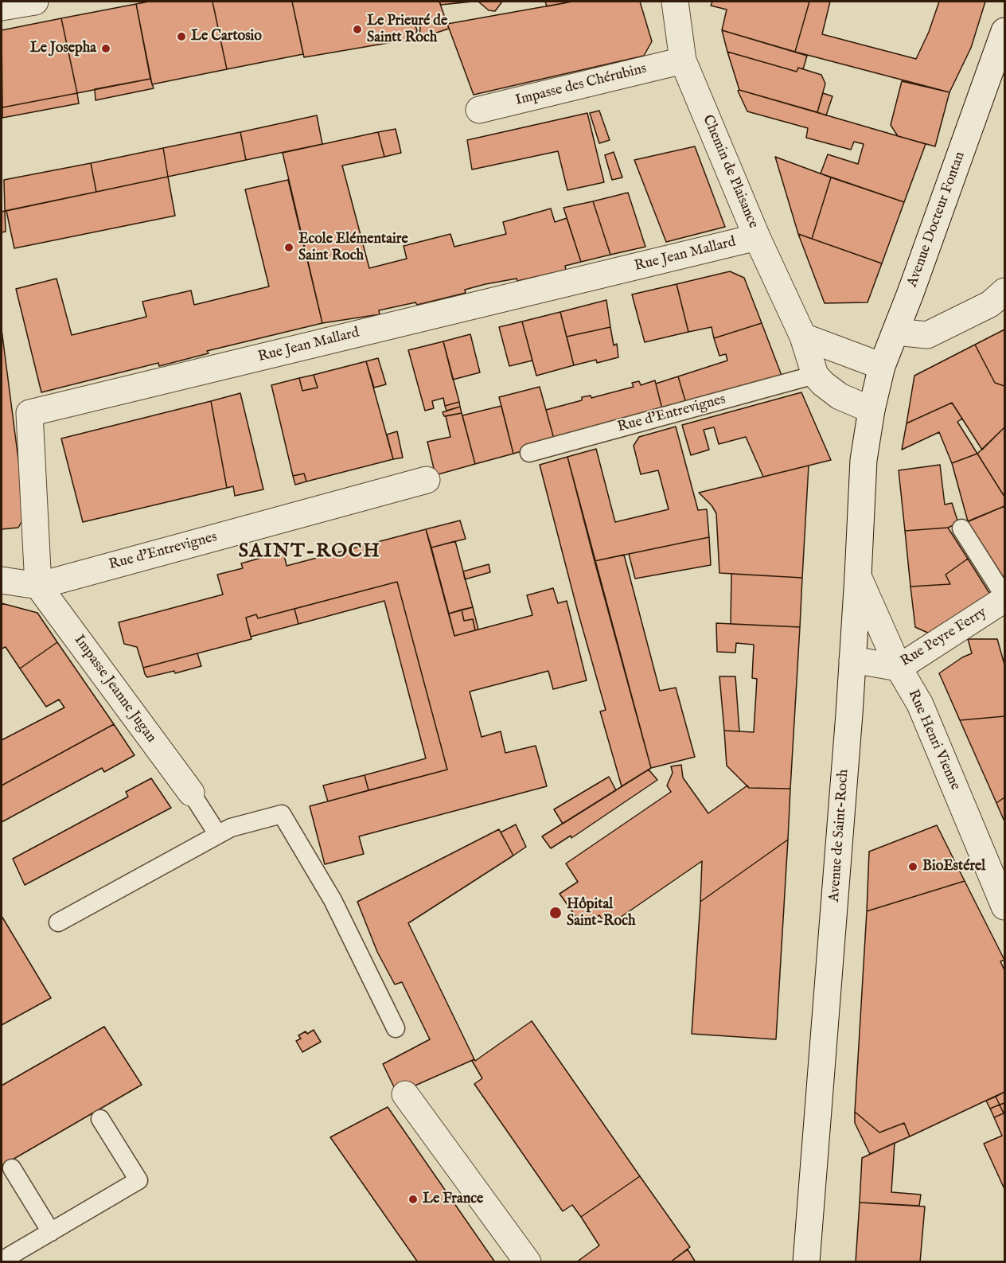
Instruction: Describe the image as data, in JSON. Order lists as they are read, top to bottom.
{
  "streets": {
    "street": [
      "Impasse des Chérubins",
      "Chemin de Plaisance",
      "Avenue Docteur Fontan",
      "Rue Jean Mallard",
      "Rue d'Entrevignes",
      "Rue Peyre Ferry",
      "Impasse Jeanne Jugan",
      "Rue Henri Vienne",
      "Avenue de Saint-Roch"
    ]
  },
  "crossings": [
    ["Impasse des Chérubins", "Chemin de Plaisance"],
    ["Chemin de Plaisance", "Rue Jean Mallard"],
    ["Chemin de Plaisance", "Rue d'Entrevignes"],
    ["Avenue Docteur Fontan", "Avenue de Saint-Roch"],
    ["Rue Jean Mallard", "Rue d'Entrevignes"],
    ["Rue Jean Mallard", "Impasse Jeanne Jugan"],
    ["Rue d'Entrevignes", "Impasse Jeanne Jugan"],
    ["Rue Peyre Ferry", "Rue Henri Vienne"],
    ["Rue Peyre Ferry", "Avenue de Saint-Roch"],
    ["Rue Henri Vienne", "Avenue de Saint-Roch"]
  ],
  "districts": ["SAINT-ROCH"],
  "places": [
    "Le Prieuré de Saintt Roch",
    "Le Cartosio",
    "Le Josepha",
    "Ecole Elémentaire Saint Roch",
    "BioEstérel",
    "Hôpital Saint-Roch",
    "Le France"
  ]
}
